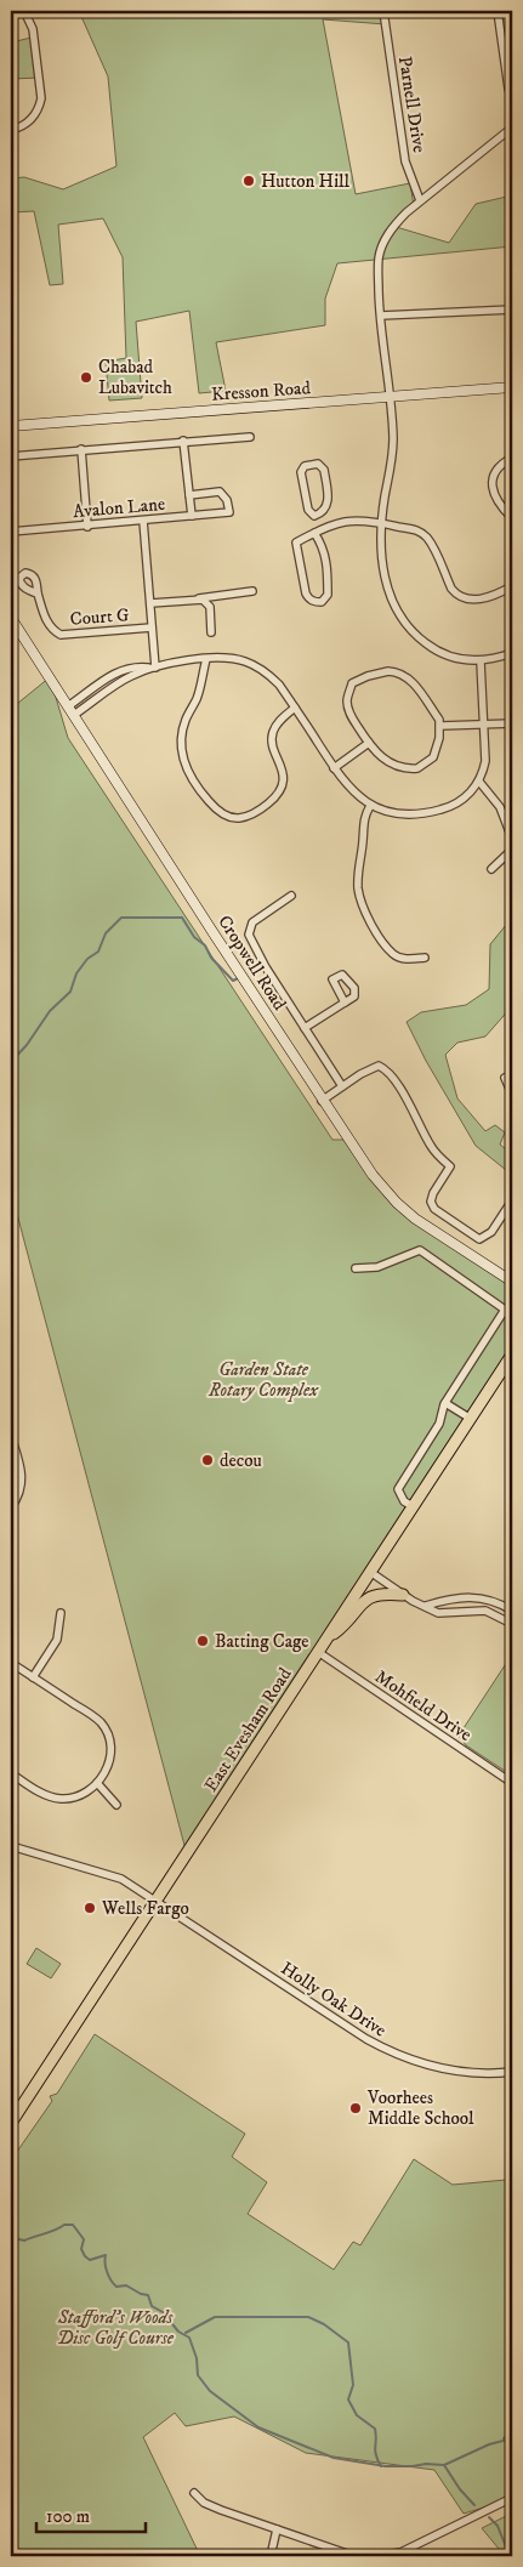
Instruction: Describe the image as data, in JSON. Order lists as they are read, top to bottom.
{
  "streets": {
    "main road": ["East Evesham Road"],
    "street": [
      "Parnell Drive",
      "Kresson Road",
      "Avalon Lane",
      "Court G",
      "Cropwell Road",
      "Mohfield Drive",
      "Holly Oak Drive"
    ]
  },
  "crossings": [
    ["Mohfield Drive", "East Evesham Road"],
    ["East Evesham Road", "Holly Oak Drive"]
  ],
  "parks": ["Garden State Rotary Complex", "Stafford's Woods Disc Golf Course"],
  "places": [
    "Hutton Hill",
    "Chabad Lubavitch",
    "decou",
    "Batting Cage",
    "Wells Fargo",
    "Voorhees Middle School"
  ],
  "scale_bar": "100 m"
}
